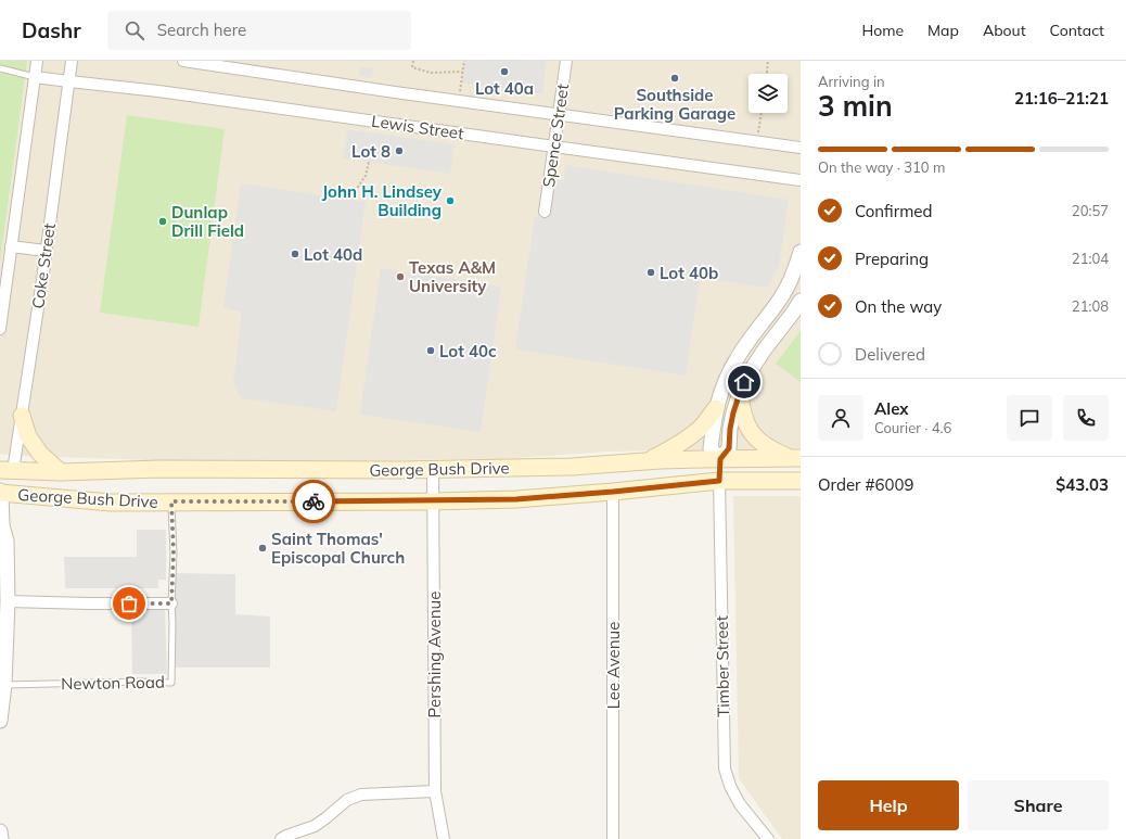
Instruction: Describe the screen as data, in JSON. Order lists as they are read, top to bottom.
{
  "streets": {
    "main road": ["George Bush Drive"],
    "street": [
      "Lewis Street",
      "Spence Street",
      "Coke Street",
      "Pershing Avenue",
      "Lee Avenue",
      "Timber Street"
    ],
    "lane": ["Newton Road"]
  },
  "crossings": [
    ["Lewis Street", "Spence Street"],
    ["Lewis Street", "Coke Street"],
    ["Coke Street", "George Bush Drive"],
    ["George Bush Drive", "Pershing Avenue"],
    ["George Bush Drive", "Lee Avenue"],
    ["George Bush Drive", "Timber Street"],
    ["George Bush Drive", "Newton Road"]
  ],
  "places": [
    "Lot 40a",
    "Southside Parking Garage",
    "Lot 8",
    "John H. Lindsey Building",
    "Dunlap Drill Field",
    "Lot 40d",
    "Lot 40b",
    "Texas A&M University",
    "Lot 40c",
    "Saint Thomas' Episcopal Church"
  ],
  "page": {
    "header": "Dashr",
    "search": "Search here",
    "nav": [
      "Home",
      "Map",
      "About",
      "Contact"
    ],
    "heading": ["3 min", "Arriving in", "21:16–21:21"],
    "panel": [
      "Alex",
      "Courier · 4.6",
      "Order #6009",
      "$43.03"
    ],
    "bar": "On the way · 310 m",
    "list": [
      ["Confirmed", "20:57"],
      ["Preparing", "21:04"],
      ["On the way", "21:08"],
      "Delivered"
    ],
    "buttons": ["Help", "Share"]
  }
}
